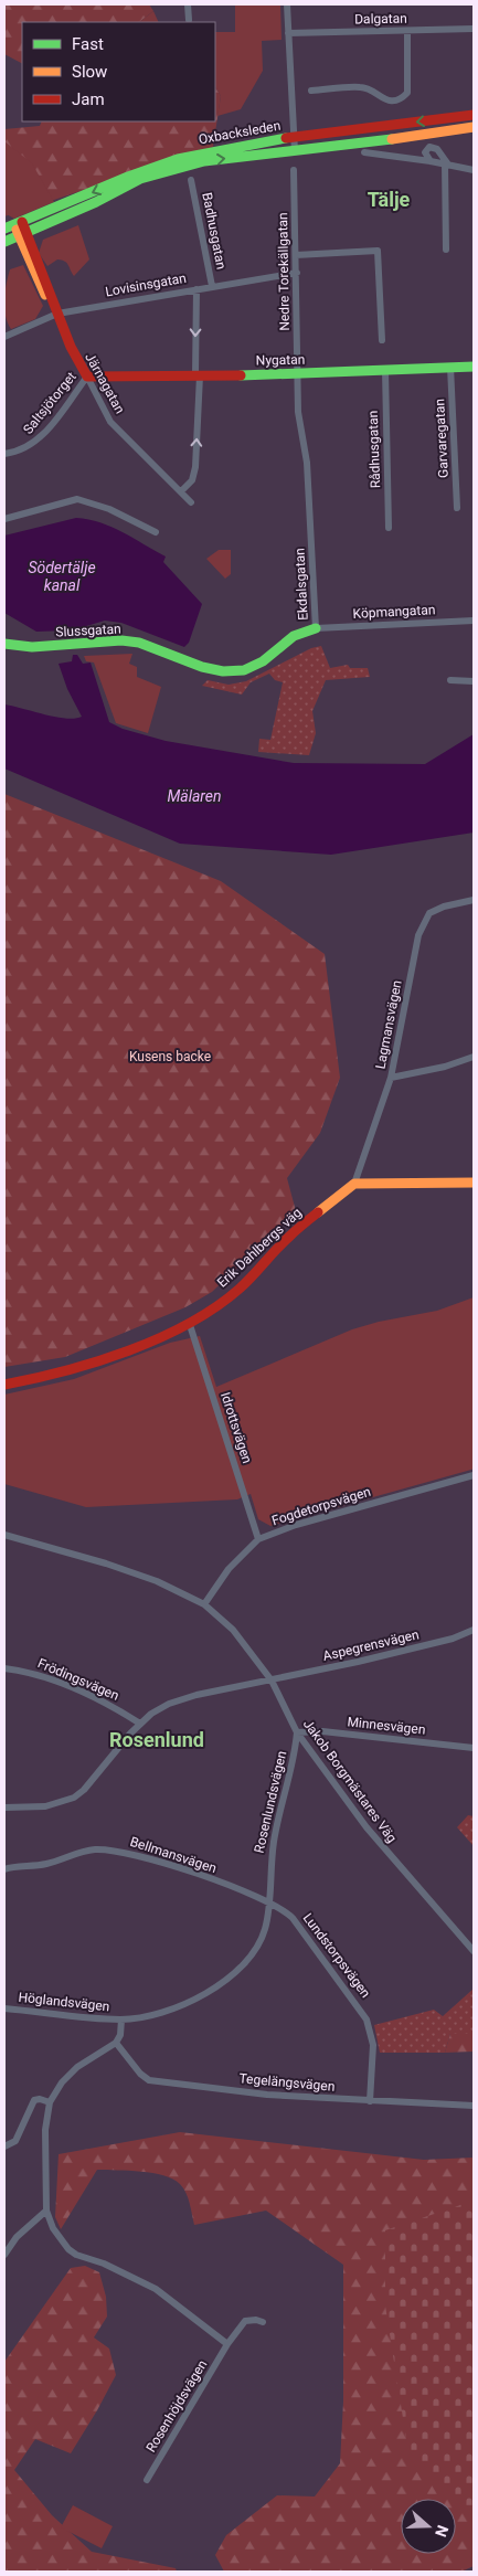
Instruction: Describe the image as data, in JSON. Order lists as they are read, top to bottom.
{
  "streets": {
    "street": [
      "Dalgatan",
      "Oxbacksleden",
      "Badhusgatan",
      "Nedre Torekällgatan",
      "Lovisinsgatan",
      "Nygatan",
      "Järnagatan",
      "Saltsjötorget",
      "Garvaregatan",
      "Rådhusgatan",
      "Ekdalsgatan",
      "Köpmangatan",
      "Slussgatan",
      "Lagmansvägen",
      "Erik Dahlbergs väg",
      "Idrottsvägen",
      "Fogdetorpsvägen",
      "Aspegrensvägen",
      "Frödingsvägen",
      "Minnesvägen",
      "Jakob Borgmästares Väg",
      "Rosenlundsvägen",
      "Bellmansvägen",
      "Lundstorpsvägen",
      "Höglandsvägen",
      "Tegelängsvägen",
      "Rosenhöjdsvägen"
    ]
  },
  "crossings": [
    ["Oxbacksleden", "Järnagatan"],
    ["Badhusgatan", "Lovisinsgatan"],
    ["Nedre Torekällgatan", "Lovisinsgatan"],
    ["Nedre Torekällgatan", "Nygatan"],
    ["Nedre Torekällgatan", "Ekdalsgatan"],
    ["Lovisinsgatan", "Järnagatan"],
    ["Nygatan", "Järnagatan"],
    ["Nygatan", "Saltsjötorget"],
    ["Nygatan", "Garvaregatan"],
    ["Nygatan", "Rådhusgatan"],
    ["Järnagatan", "Saltsjötorget"],
    ["Ekdalsgatan", "Köpmangatan"],
    ["Ekdalsgatan", "Slussgatan"],
    ["Köpmangatan", "Slussgatan"],
    ["Lagmansvägen", "Erik Dahlbergs väg"],
    ["Erik Dahlbergs väg", "Idrottsvägen"],
    ["Idrottsvägen", "Fogdetorpsvägen"],
    ["Fogdetorpsvägen", "Jakob Borgmästares Väg"],
    ["Aspegrensvägen", "Frödingsvägen"],
    ["Aspegrensvägen", "Jakob Borgmästares Väg"],
    ["Minnesvägen", "Jakob Borgmästares Väg"],
    ["Minnesvägen", "Rosenlundsvägen"],
    ["Jakob Borgmästares Väg", "Rosenlundsvägen"],
    ["Rosenlundsvägen", "Bellmansvägen"],
    ["Rosenlundsvägen", "Lundstorpsvägen"],
    ["Rosenlundsvägen", "Höglandsvägen"],
    ["Bellmansvägen", "Lundstorpsvägen"],
    ["Lundstorpsvägen", "Tegelängsvägen"]
  ],
  "districts": ["Tälje", "Rosenlund"],
  "water": ["Södertälje kanal", "Mälaren"],
  "parks": ["Kusens backe"],
  "legend": ["Fast", "Slow", "Jam"],
  "north": "right"
}
